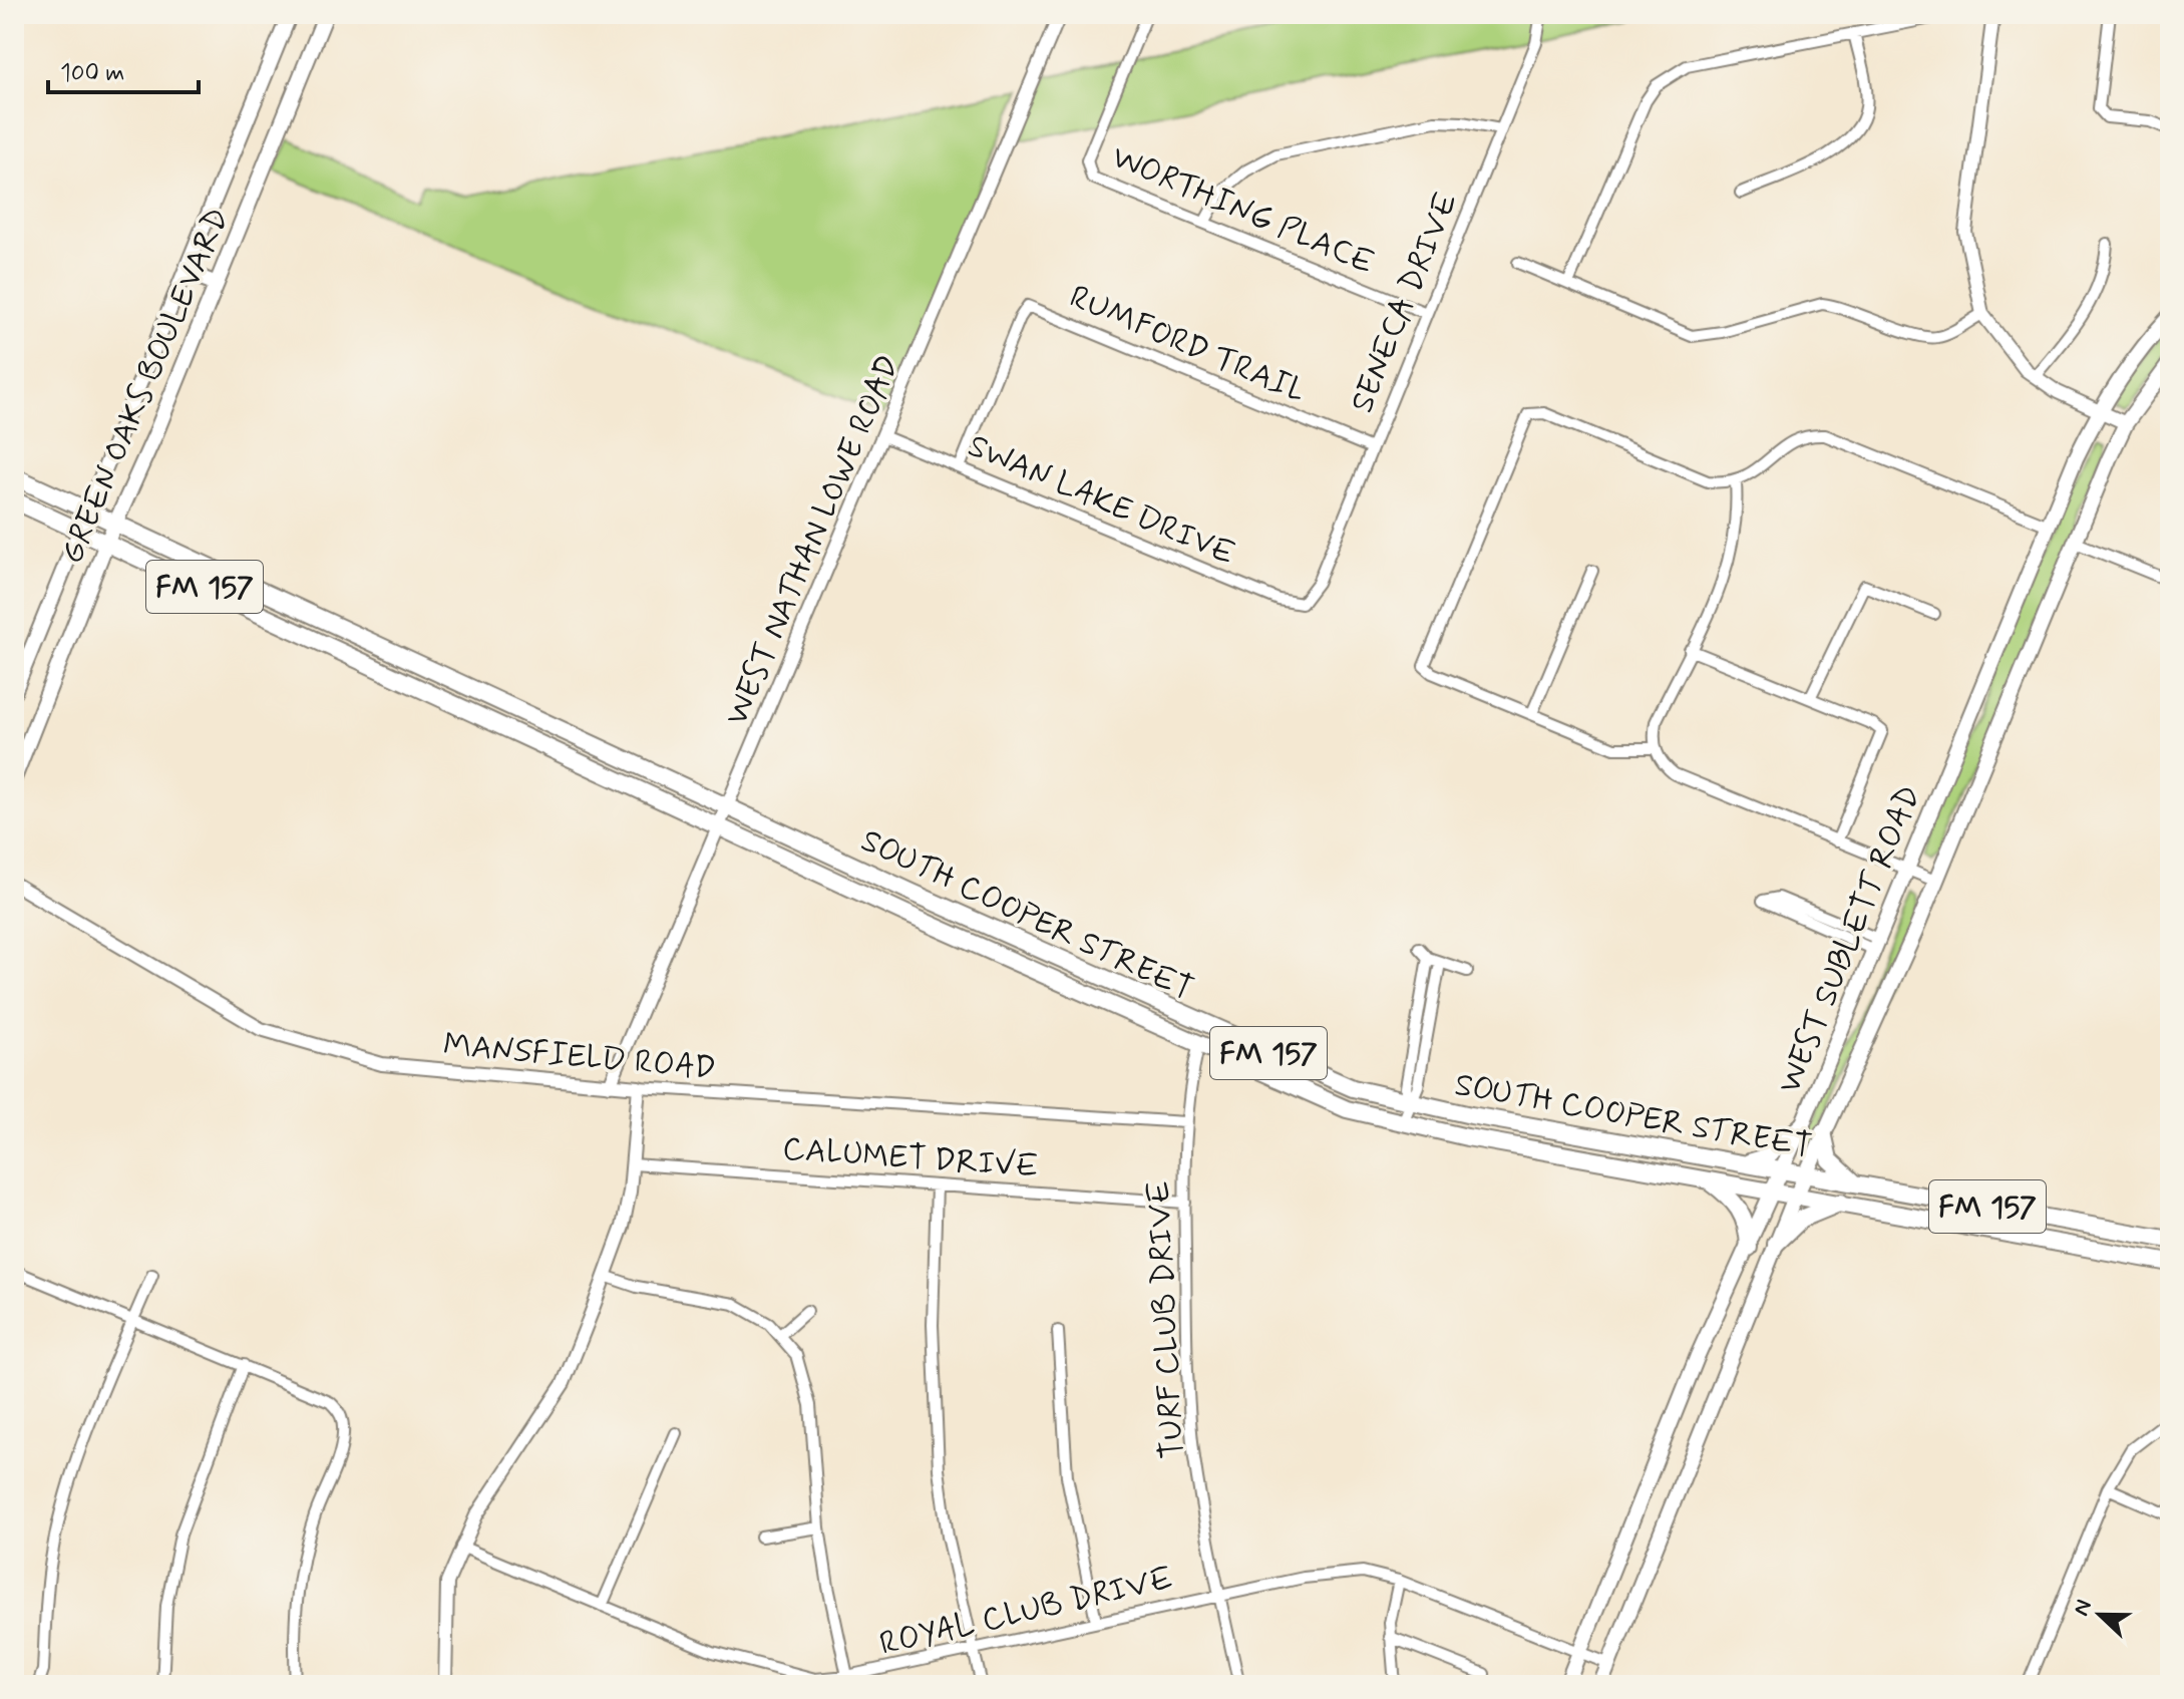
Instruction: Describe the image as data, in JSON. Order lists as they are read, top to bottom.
{
  "streets": {
    "main road": [
      "GREEN OAKS BOULEVARD",
      "FM 157",
      "SOUTH COOPER STREET",
      "WEST SUBLETT ROAD"
    ],
    "street": [
      "WORTHING PLACE",
      "SENECA DRIVE",
      "RUMFORD TRAIL",
      "SWAN LAKE DRIVE",
      "WEST NATHAN LOWE ROAD",
      "MANSFIELD ROAD",
      "CALUMET DRIVE",
      "TURF CLUB DRIVE",
      "ROYAL CLUB DRIVE"
    ]
  },
  "crossings": [
    ["WORTHING PLACE", "SENECA DRIVE"],
    ["SENECA DRIVE", "RUMFORD TRAIL"],
    ["SENECA DRIVE", "SWAN LAKE DRIVE"],
    ["RUMFORD TRAIL", "SWAN LAKE DRIVE"],
    ["GREEN OAKS BOULEVARD", "SOUTH COOPER STREET"],
    ["SWAN LAKE DRIVE", "WEST NATHAN LOWE ROAD"],
    ["WEST NATHAN LOWE ROAD", "SOUTH COOPER STREET"],
    ["WEST NATHAN LOWE ROAD", "MANSFIELD ROAD"],
    ["SOUTH COOPER STREET", "WEST SUBLETT ROAD"],
    ["SOUTH COOPER STREET", "TURF CLUB DRIVE"],
    ["WEST SUBLETT ROAD", "ROYAL CLUB DRIVE"],
    ["MANSFIELD ROAD", "TURF CLUB DRIVE"],
    ["CALUMET DRIVE", "TURF CLUB DRIVE"],
    ["TURF CLUB DRIVE", "ROYAL CLUB DRIVE"]
  ],
  "scale_bar": "100 m",
  "north": "left"
}
